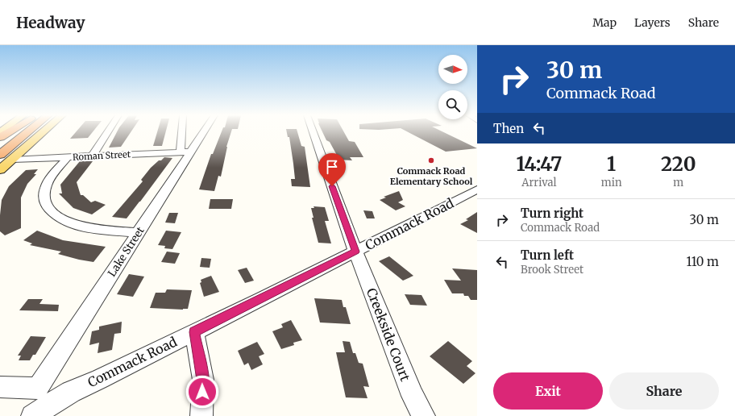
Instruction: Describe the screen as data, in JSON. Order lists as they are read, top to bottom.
{
  "streets": {
    "street": [
      "Roman Street",
      "Commack Road",
      "Lake Street",
      "Creekside Court"
    ]
  },
  "crossings": [
    ["Roman Street", "Lake Street"],
    ["Commack Road", "Lake Street"],
    ["Commack Road", "Creekside Court"]
  ],
  "places": ["Commack Road Elementary School"],
  "north": "right",
  "page": {
    "header": "Headway",
    "nav": ["Map", "Layers", "Share"],
    "turn": ["30 m", "Commack Road"],
    "then": "Then",
    "eta": [
      "14:47",
      "Arrival",
      "1",
      "min",
      "220",
      "m"
    ],
    "list": [
      {
        "name": "Turn right",
        "note": "Commack Road",
        "value": "30 m"
      },
      {
        "name": "Turn left",
        "note": "Brook Street",
        "value": "110 m"
      }
    ],
    "buttons": ["Exit", "Share"]
  }
}
